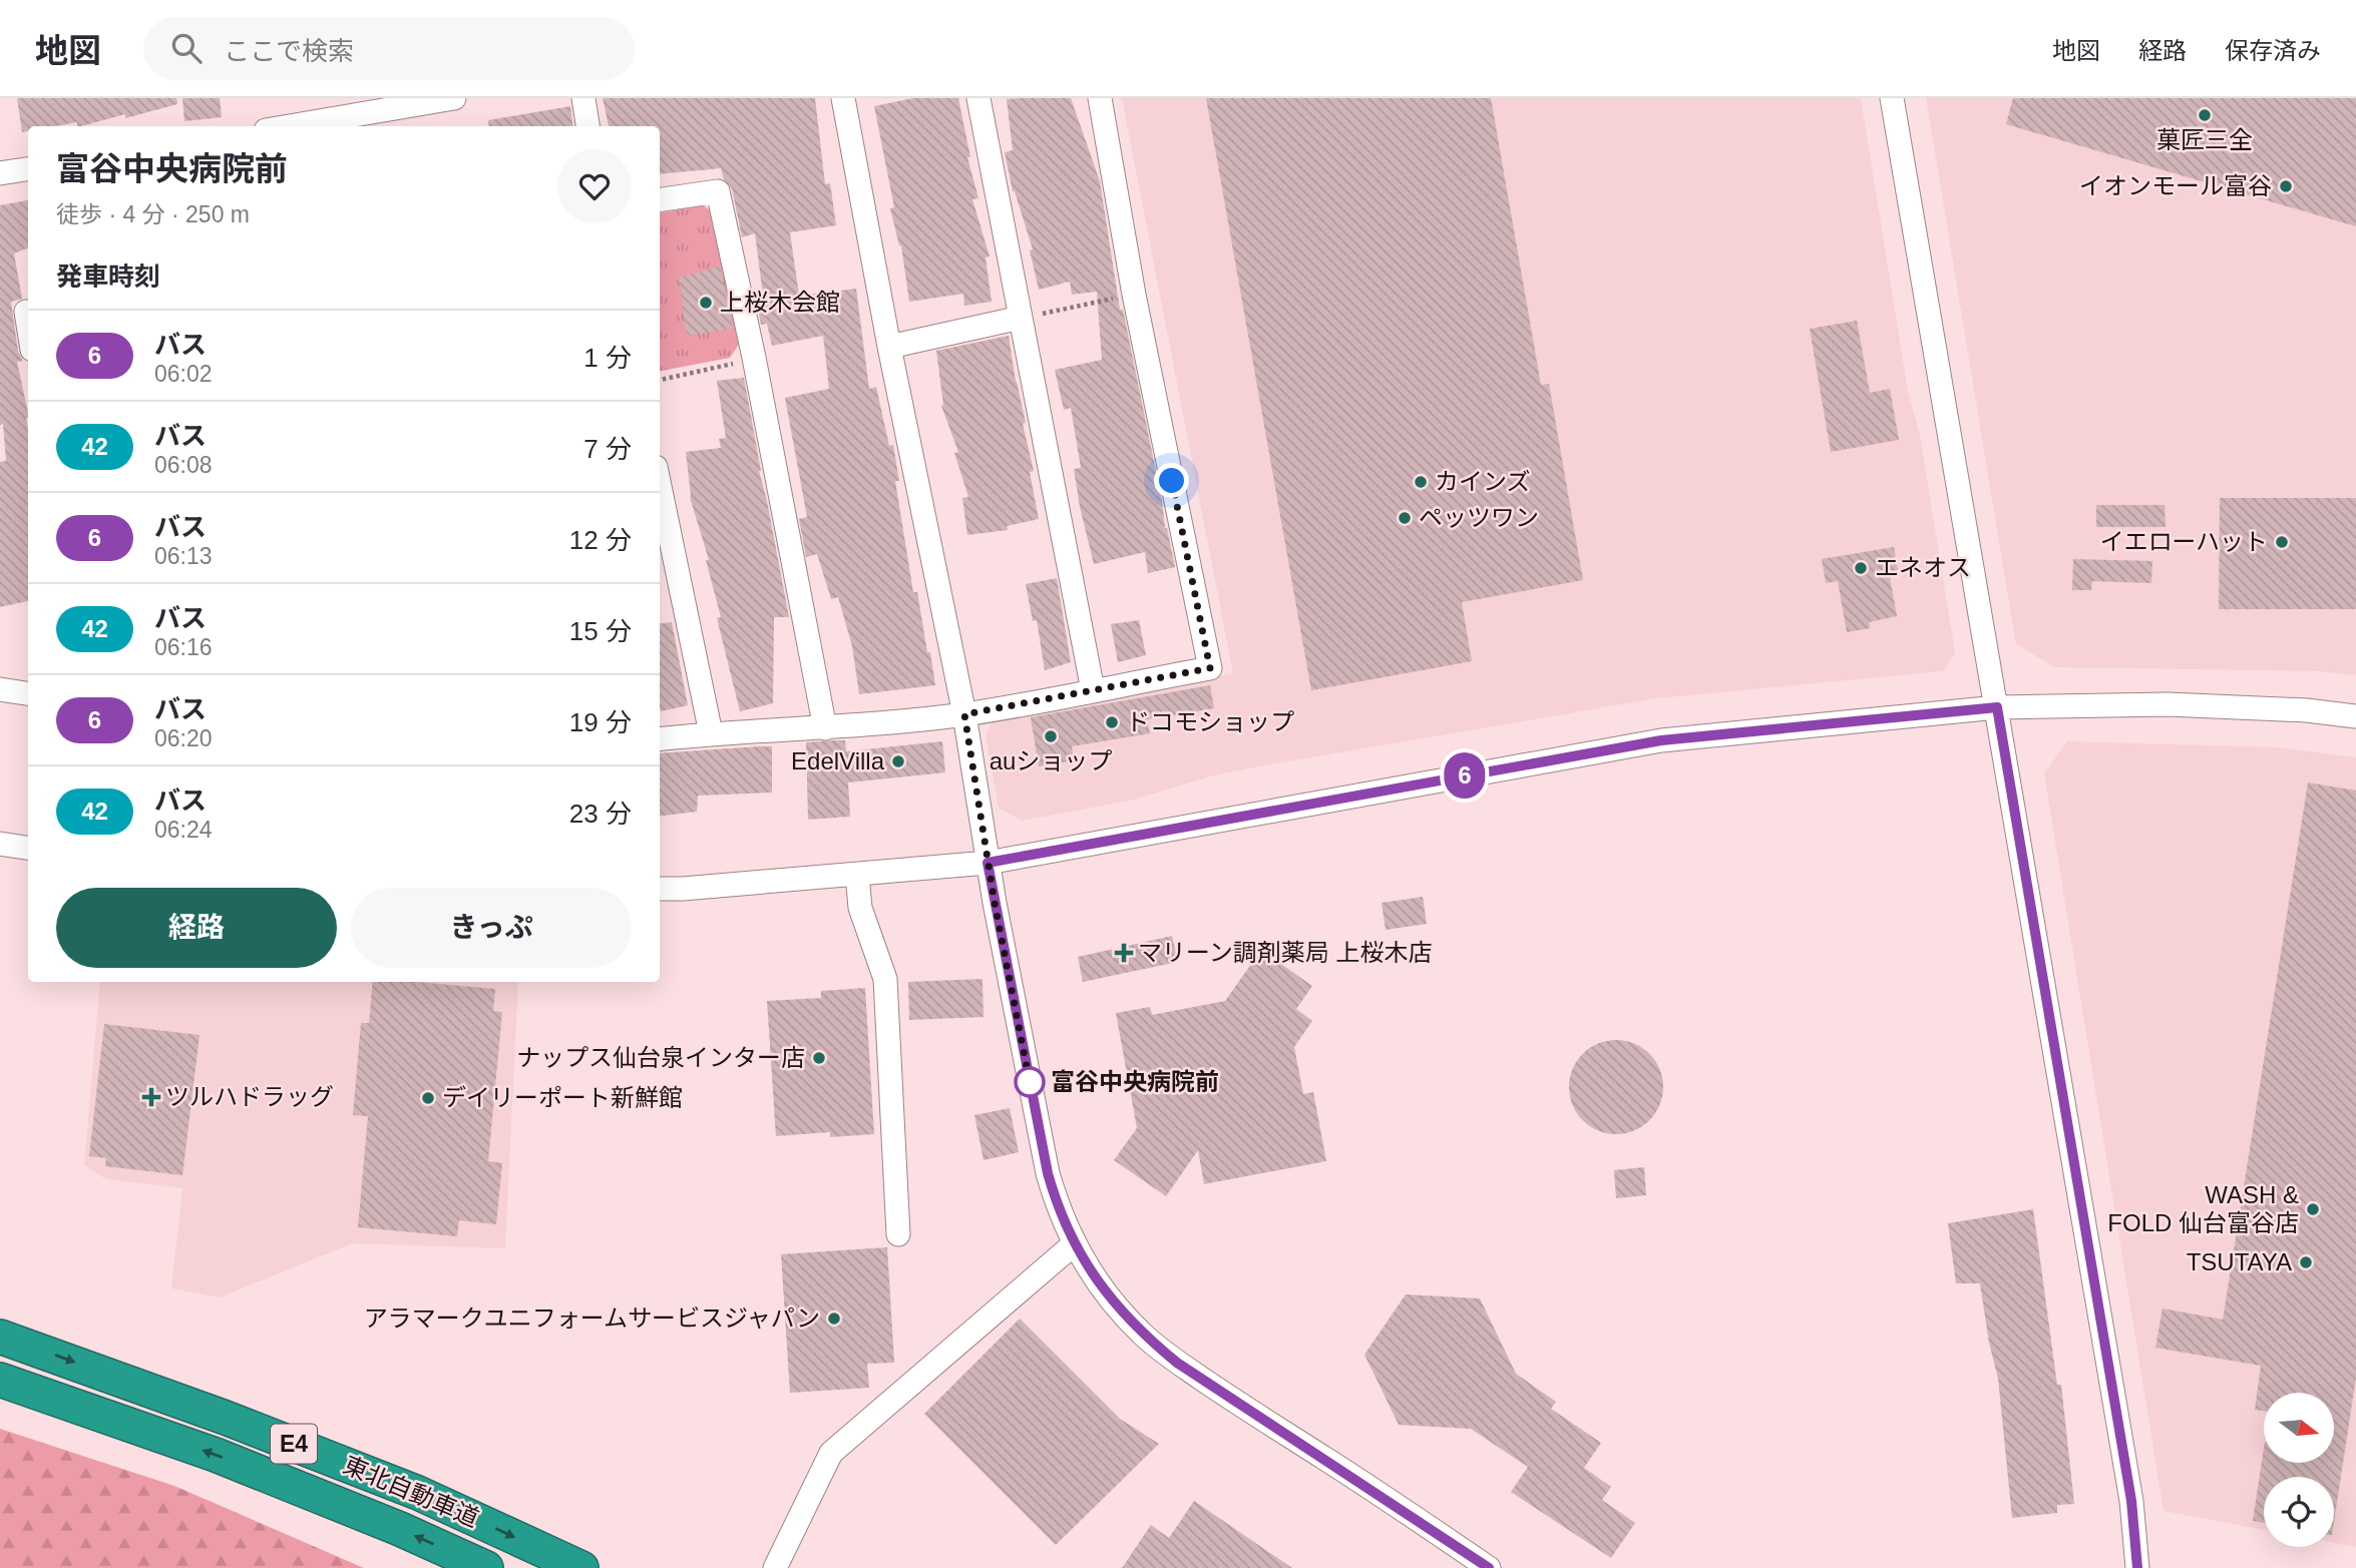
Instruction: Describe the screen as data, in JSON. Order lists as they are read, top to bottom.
{
  "streets": {
    "highway": ["E4", "東北自動車道"]
  },
  "places": {
    "other": [
      "菓匠三全",
      "イオンモール富谷",
      "上桜木会館",
      "カインズ",
      "ペッツワン",
      "イエローハット",
      "エネオス",
      "ドコモショップ",
      "auショップ",
      "EdelVilla",
      "ナップス仙台泉インター店",
      "富谷中央病院前",
      "デイリーポート新鮮館",
      "WASH & FOLD 仙台富谷店",
      "TSUTAYA",
      "アラマークユニフォームサービスジャパン"
    ],
    "health": ["マリーン調剤薬局 上桜木店", "ツルハドラッグ"]
  },
  "lines": ["bus line 6"],
  "north": "right",
  "page": {
    "header": "地図",
    "search": "ここで検索",
    "nav": ["地図", "経路", "保存済み"],
    "on_map": "6",
    "heading": [
      ["富谷中央病院前", "徒歩 · 4 分 · 250 m"],
      "発車時刻"
    ],
    "list": [
      {
        "mark": "6",
        "name": "バス",
        "note": "06:02",
        "value": "1 分"
      },
      {
        "mark": "42",
        "name": "バス",
        "note": "06:08",
        "value": "7 分"
      },
      {
        "mark": "6",
        "name": "バス",
        "note": "06:13",
        "value": "12 分"
      },
      {
        "mark": "42",
        "name": "バス",
        "note": "06:16",
        "value": "15 分"
      },
      {
        "mark": "6",
        "name": "バス",
        "note": "06:20",
        "value": "19 分"
      },
      {
        "mark": "42",
        "name": "バス",
        "note": "06:24",
        "value": "23 分"
      }
    ],
    "buttons": ["経路", "きっぷ"]
  }
}
